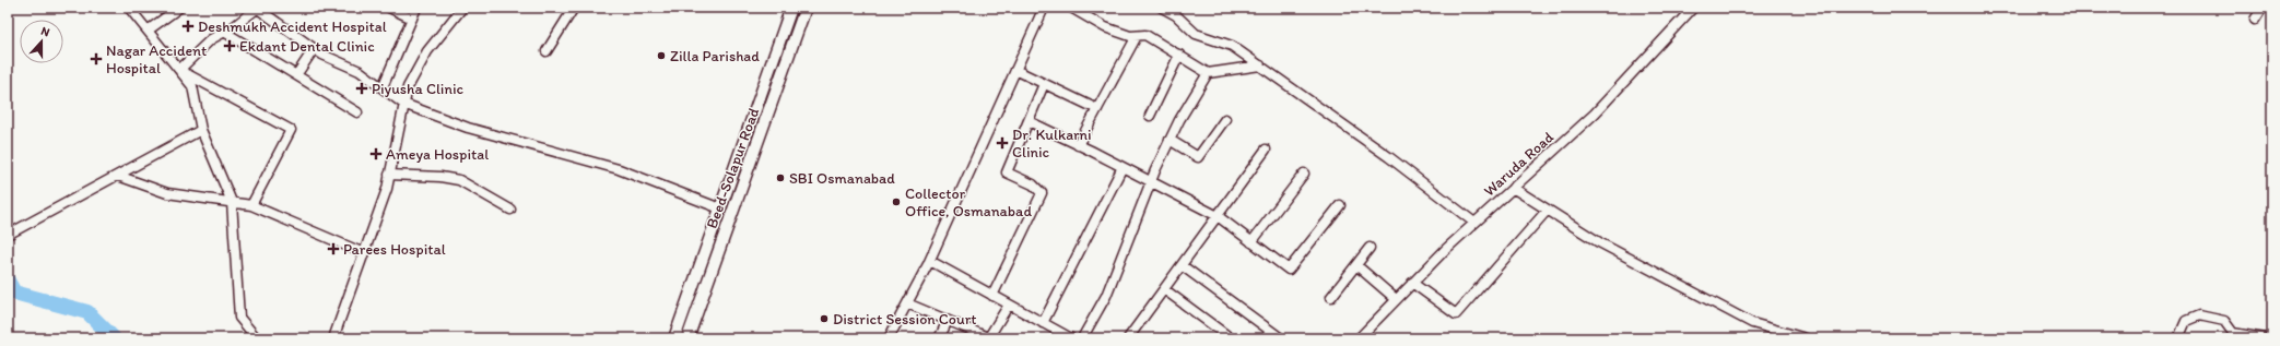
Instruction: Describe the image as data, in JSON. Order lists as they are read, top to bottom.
{
  "streets": {
    "main road": ["Beed-Solapur Road"],
    "street": ["Waruda Road"]
  },
  "places": {
    "health": [
      "Deshmukh Accident Hospital",
      "Ekdant Dental Clinic",
      "Nagar Accident Hospital",
      "Piyusha Clinic",
      "Dr. Kulkarni Clinic",
      "Ameya Hospital",
      "Parees Hospital"
    ],
    "other": [
      "Zilla Parishad",
      "SBI Osmanabad",
      "Collector Office, Osmanabad",
      "District Session Court"
    ]
  },
  "north": "top"
}
